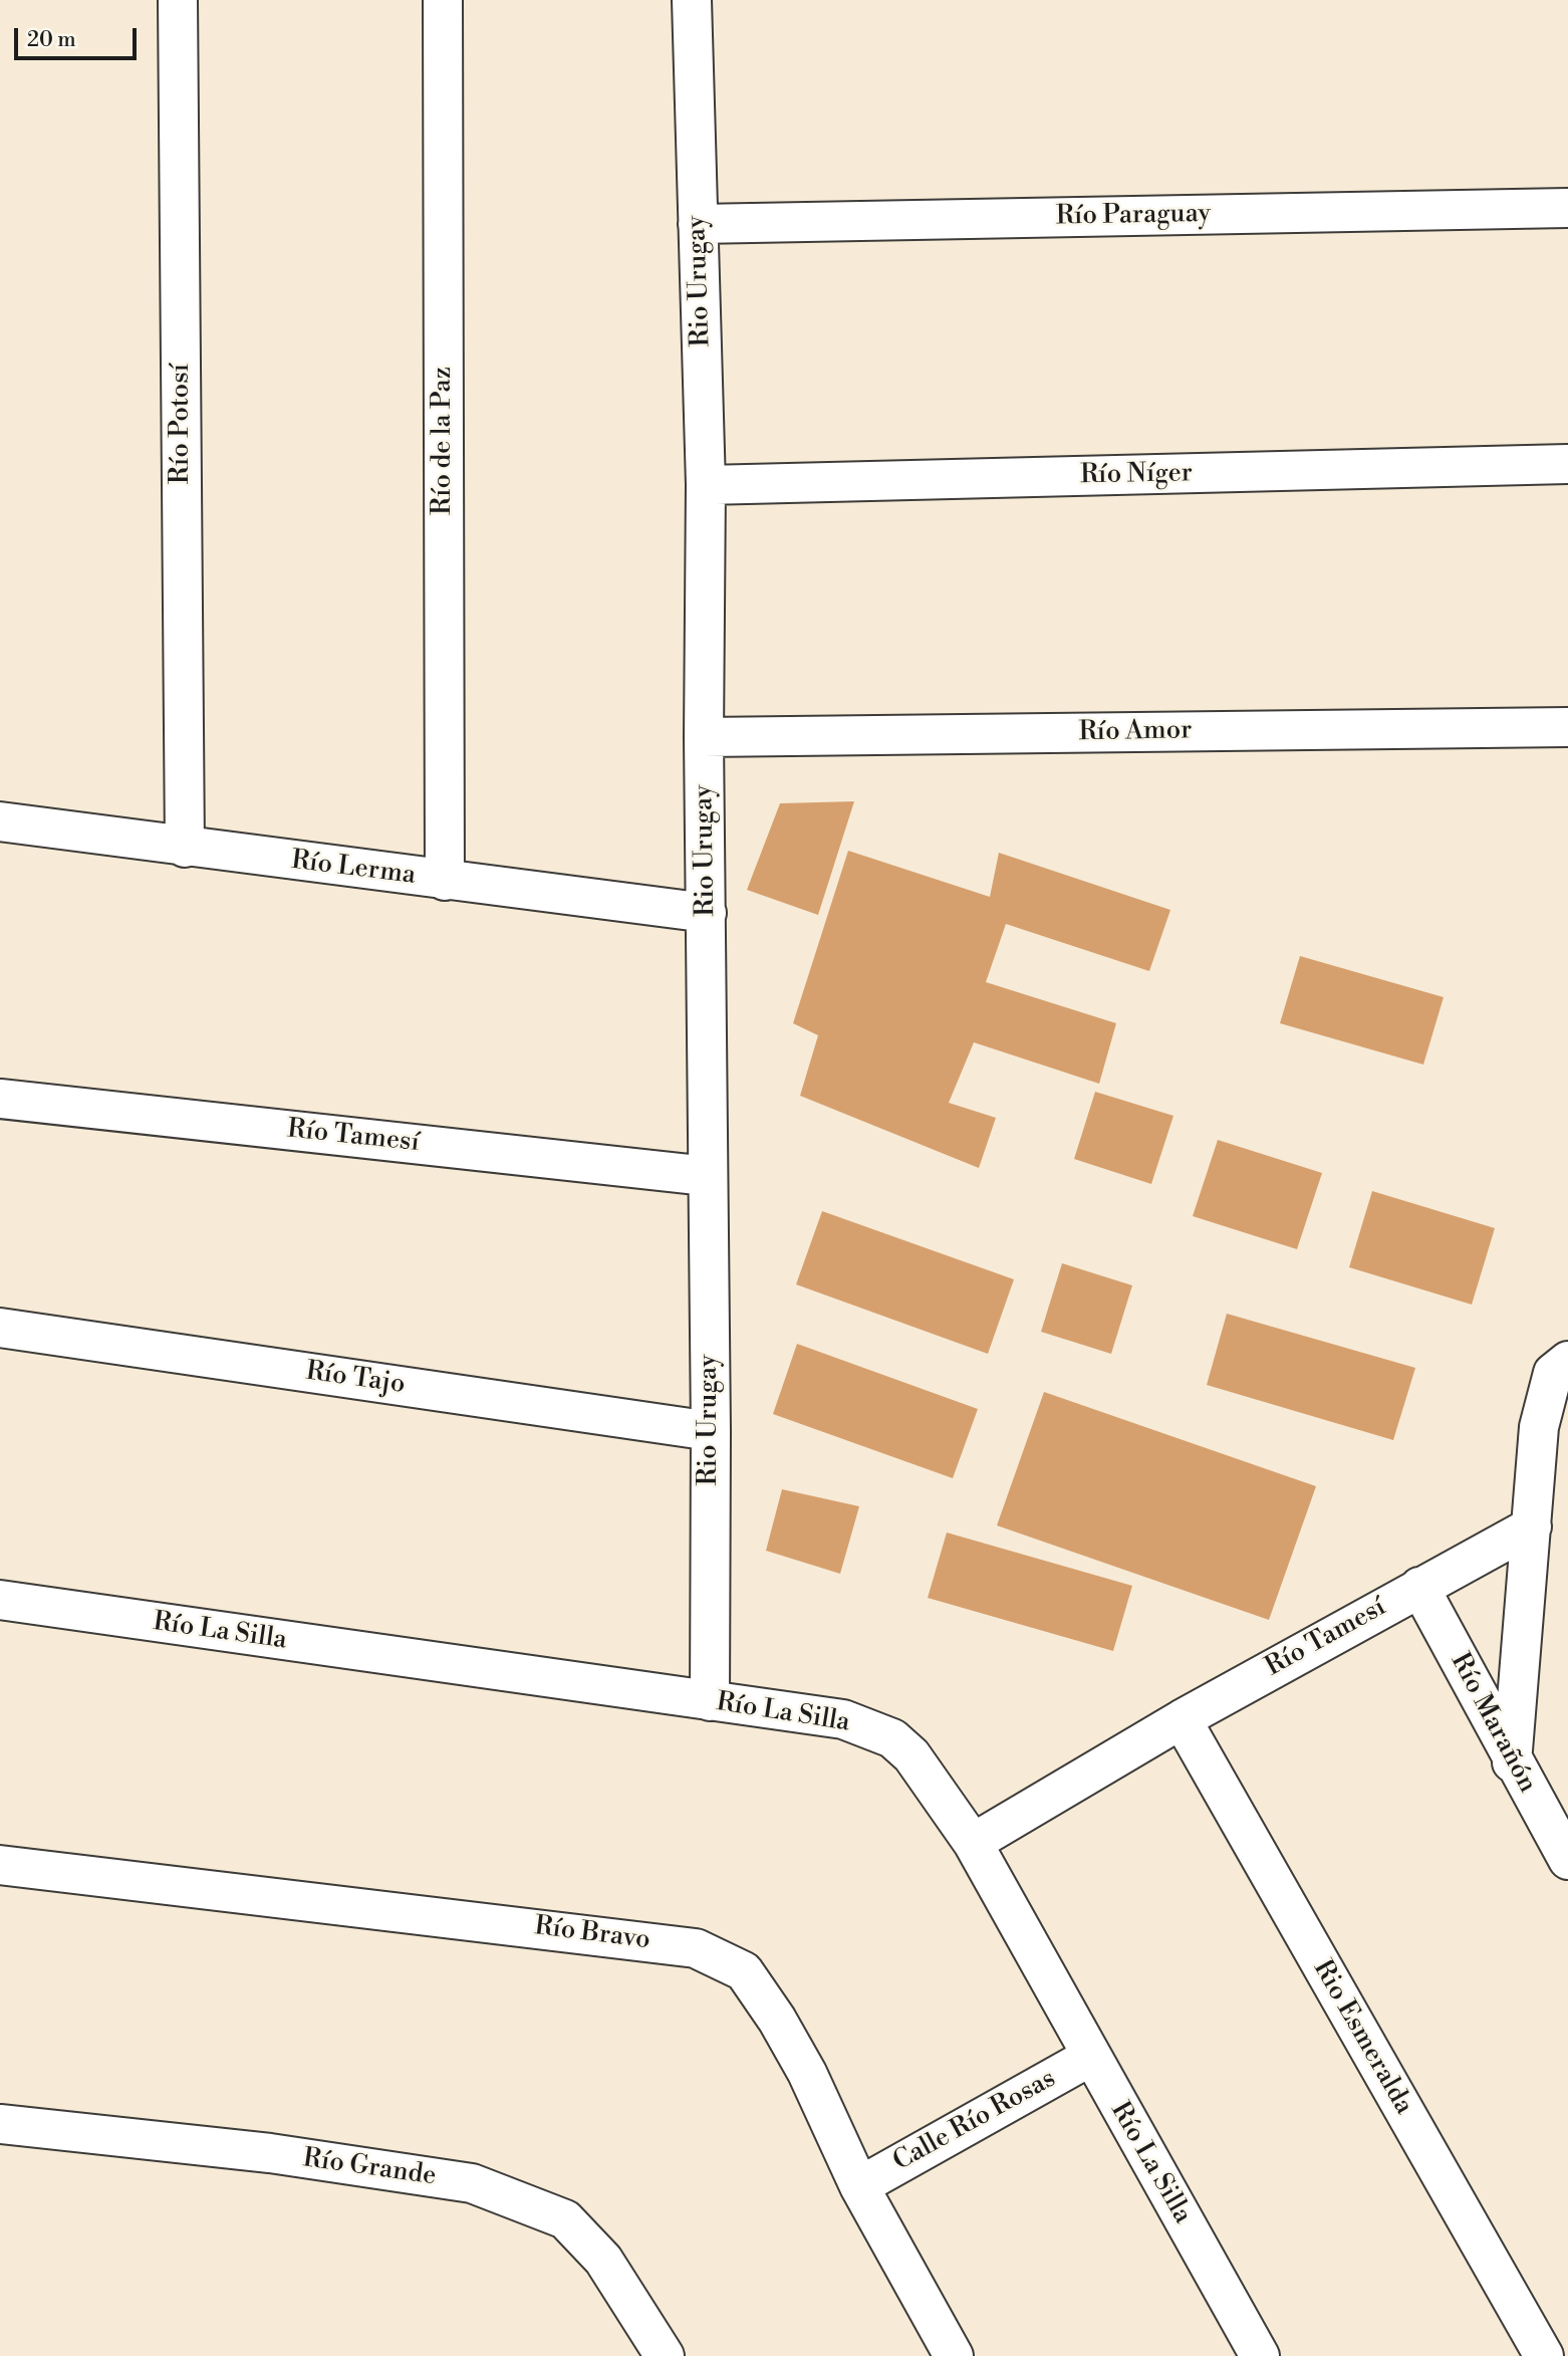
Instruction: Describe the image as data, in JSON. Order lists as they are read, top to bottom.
{
  "streets": {
    "street": [
      "Río Paraguay",
      "Rio Urugay",
      "Río Potosí",
      "Río de la Paz",
      "Río Níger",
      "Río Amor",
      "Río Lerma",
      "Río Tamesí",
      "Río Tajo",
      "Río La Silla",
      "Río Marañón",
      "Río Bravo",
      "Rio Esmeralda",
      "Calle Río Rosas",
      "Río Grande"
    ]
  },
  "crossings": [
    ["Río Paraguay", "Rio Urugay"],
    ["Rio Urugay", "Río Níger"],
    ["Rio Urugay", "Río Amor"],
    ["Rio Urugay", "Río Lerma"],
    ["Rio Urugay", "Río Tamesí"],
    ["Rio Urugay", "Río Tajo"],
    ["Rio Urugay", "Río La Silla"],
    ["Río Potosí", "Río Lerma"],
    ["Río de la Paz", "Río Lerma"],
    ["Río Tamesí", "Río La Silla"],
    ["Río Tamesí", "Río Marañón"],
    ["Río Tamesí", "Rio Esmeralda"],
    ["Río La Silla", "Calle Río Rosas"],
    ["Río Bravo", "Calle Río Rosas"]
  ],
  "scale_bar": "20 m"
}
